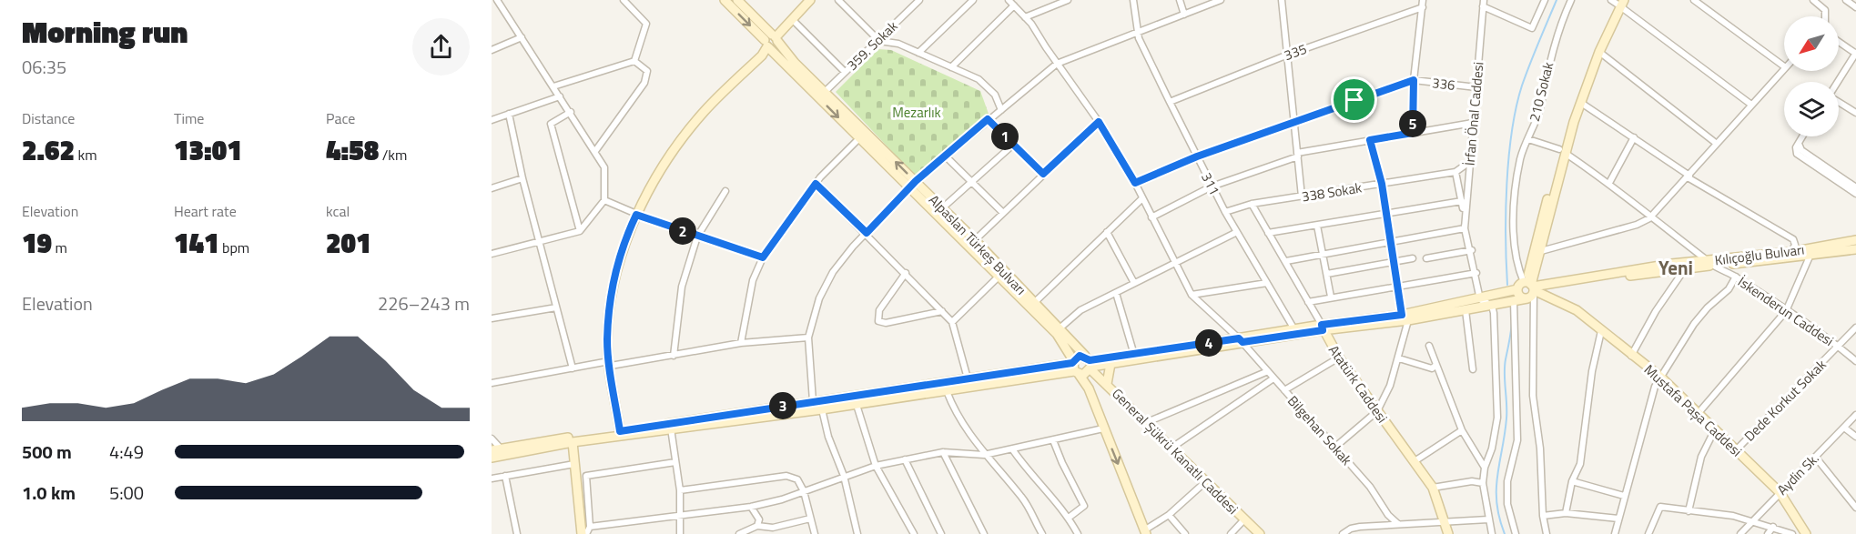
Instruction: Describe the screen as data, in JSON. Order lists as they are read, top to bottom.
{
  "streets": {
    "street": [
      "359. Sokak",
      "335",
      "336",
      "210 Sokak",
      "İrfan Önal Caddesi",
      "311",
      "338 Sokak",
      "Alpaslan Türkeş Bulvarı",
      "Kılıçoğlu Bulvarı",
      "İskenderun Caddesi",
      "Atatürk Caddesi",
      "Dede Korkut Sokak",
      "Mustafa Paşa Caddesi",
      "Bilgehan Sokak",
      "General Şükrü Kanatlı Caddesi",
      "Aydin Sk."
    ]
  },
  "crossings": [
    ["359. Sokak", "Alpaslan Türkeş Bulvarı"],
    ["335", "311"],
    ["336", "İrfan Önal Caddesi"],
    ["336", "311"],
    ["336", "Bilgehan Sokak"],
    ["210 Sokak", "Kılıçoğlu Bulvarı"],
    ["210 Sokak", "İskenderun Caddesi"],
    ["210 Sokak", "Mustafa Paşa Caddesi"],
    ["İrfan Önal Caddesi", "338 Sokak"],
    ["311", "338 Sokak"],
    ["338 Sokak", "Atatürk Caddesi"],
    ["Alpaslan Türkeş Bulvarı", "General Şükrü Kanatlı Caddesi"],
    ["Kılıçoğlu Bulvarı", "İskenderun Caddesi"],
    ["Kılıçoğlu Bulvarı", "Mustafa Paşa Caddesi"],
    ["İskenderun Caddesi", "Dede Korkut Sokak"],
    ["Dede Korkut Sokak", "Mustafa Paşa Caddesi"],
    ["Mustafa Paşa Caddesi", "Aydin Sk."]
  ],
  "districts": ["Yeni"],
  "parks": ["Mezarlık"],
  "north": "bottom left",
  "page": {
    "heading": ["Morning run", "06:35"],
    "stats": [
      ["Distance", "2.62 km"],
      ["Time", "13:01"],
      ["Pace", "4:58 /km"],
      ["Elevation", "19 m"],
      ["Heart rate", "141 bpm"],
      ["kcal", "201"]
    ],
    "pins": [
      "5",
      "1",
      "2",
      "4",
      "3"
    ],
    "chart": ["Elevation", "226–243 m"],
    "list": [
      {
        "name": "500 m",
        "note": "4:49"
      },
      {
        "name": "1.0 km",
        "note": "5:00"
      }
    ]
  }
}
